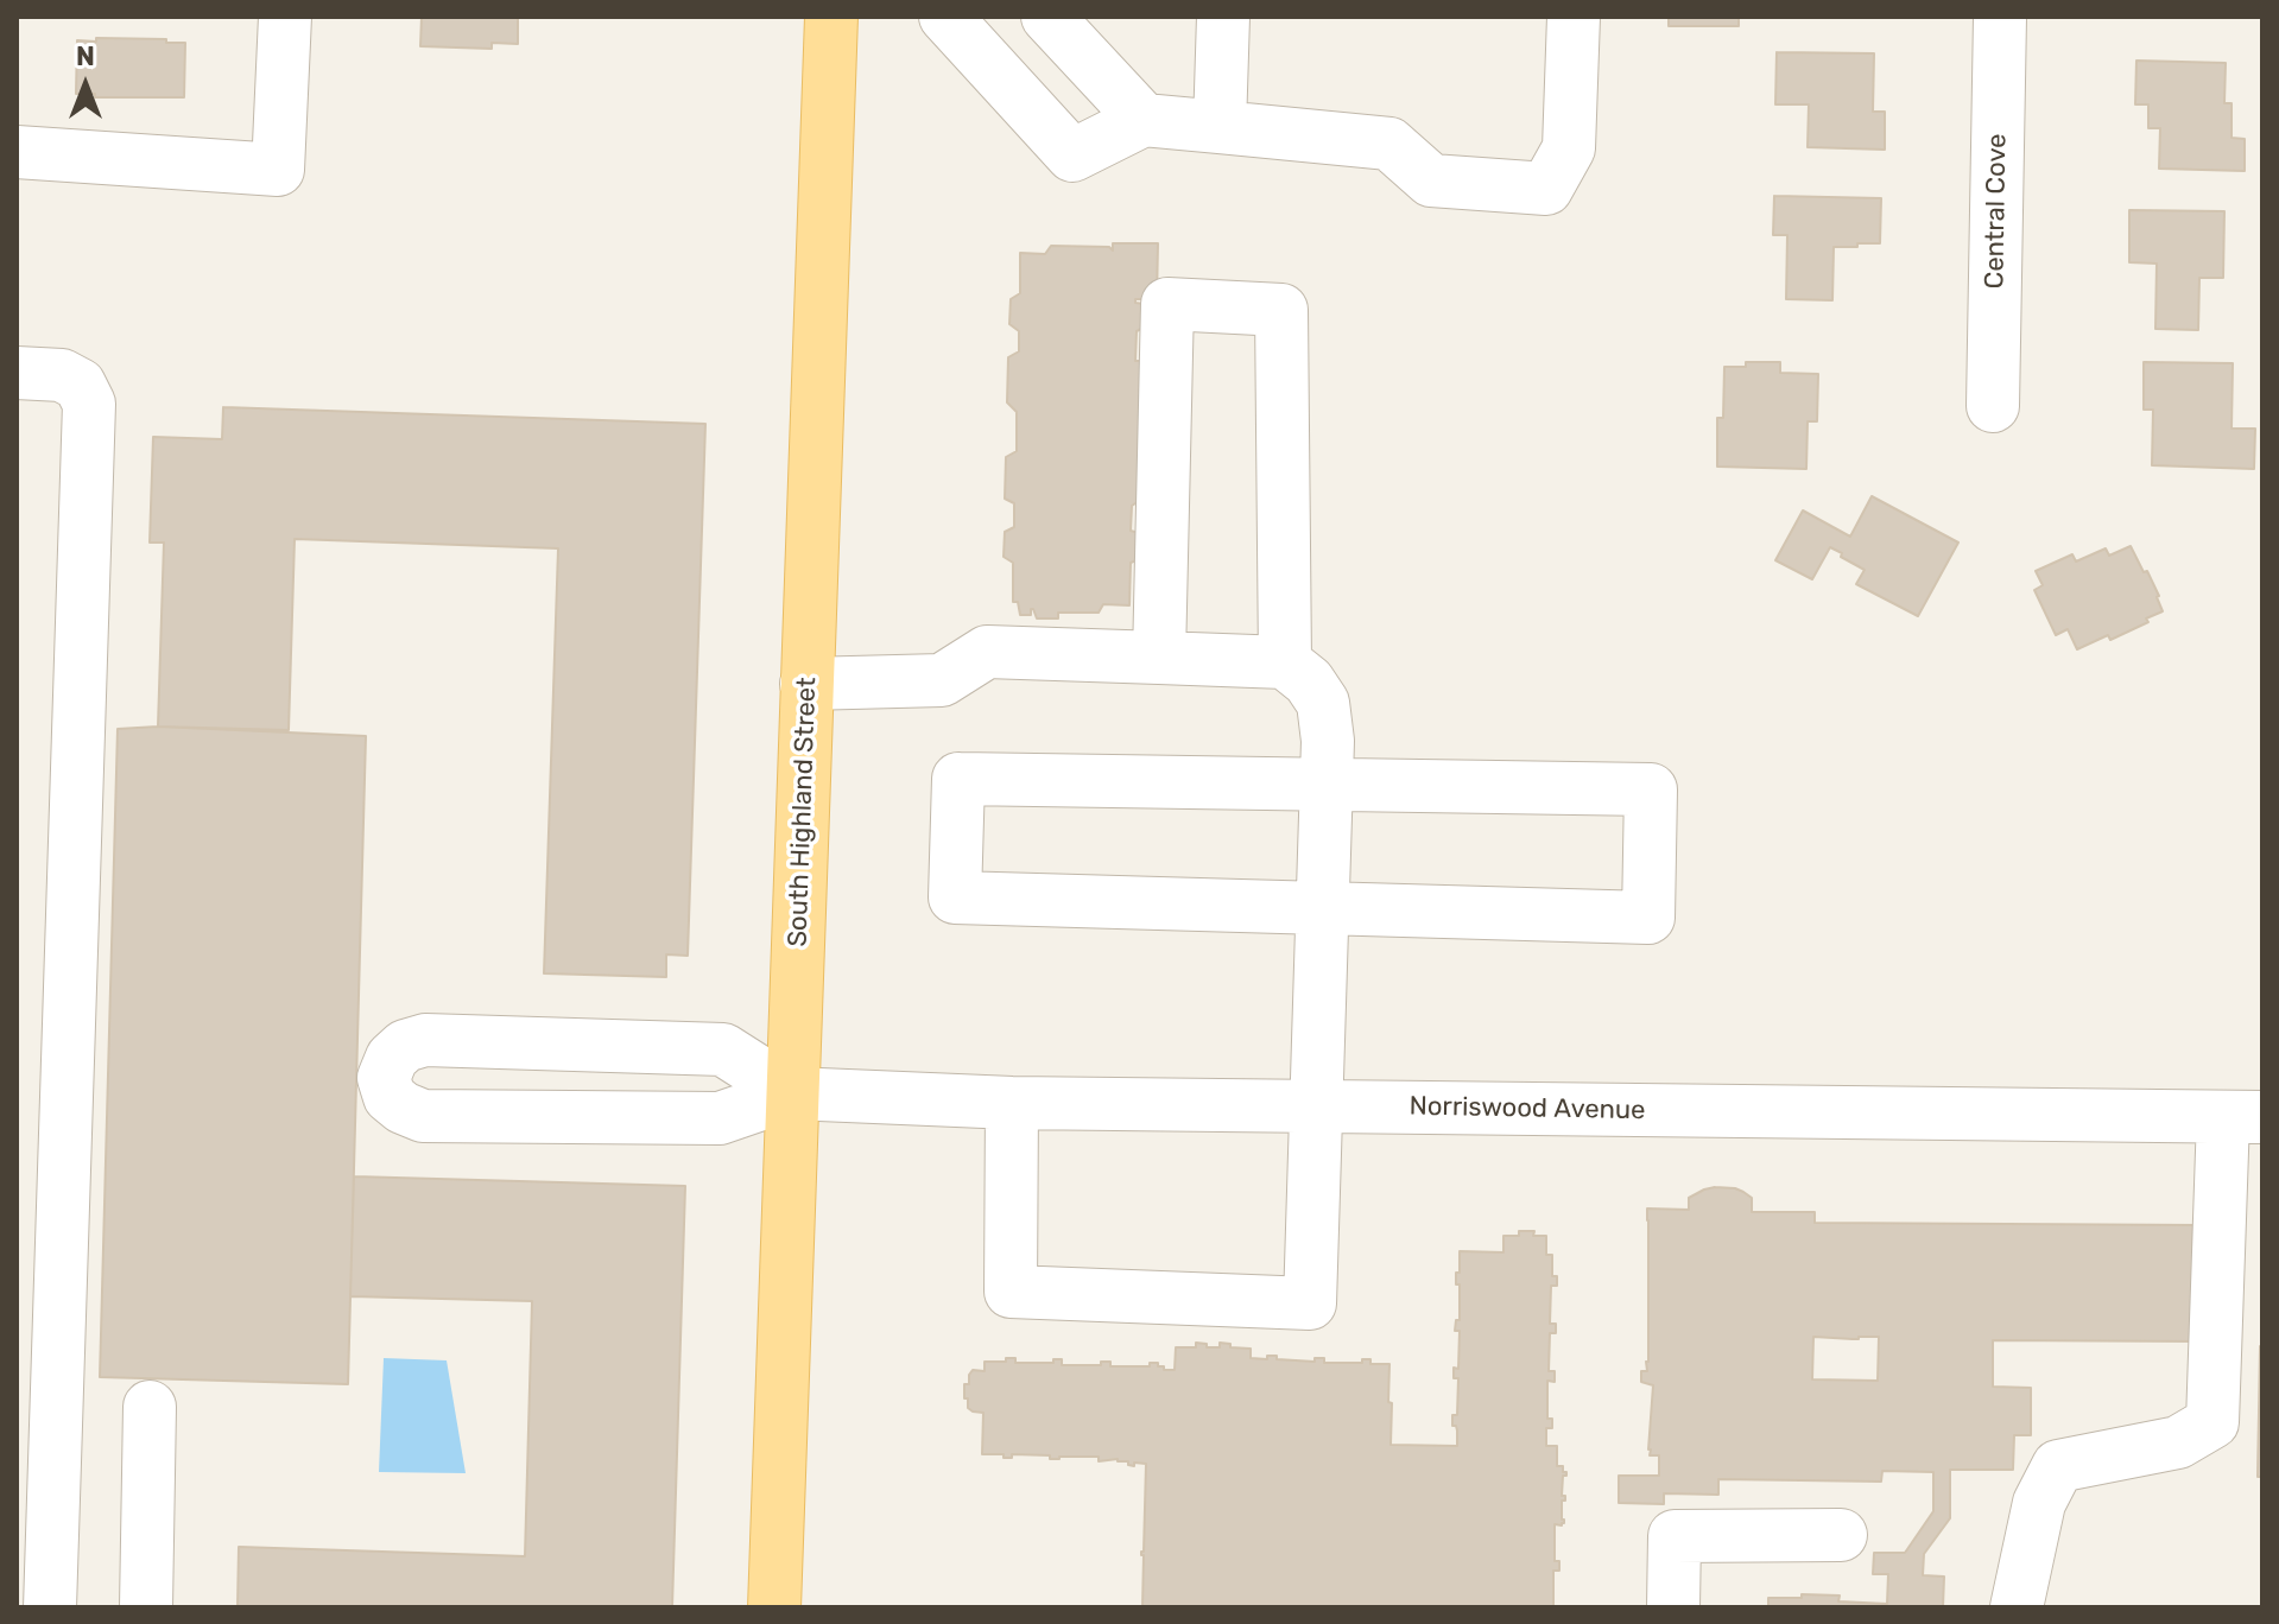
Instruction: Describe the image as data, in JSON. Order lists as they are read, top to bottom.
{
  "streets": {
    "main road": ["South Highland Street"],
    "street": ["Central Cove", "Norriswood Avenue"]
  },
  "crossings": [
    ["South Highland Street", "Norriswood Avenue"]
  ],
  "north": "top"
}
